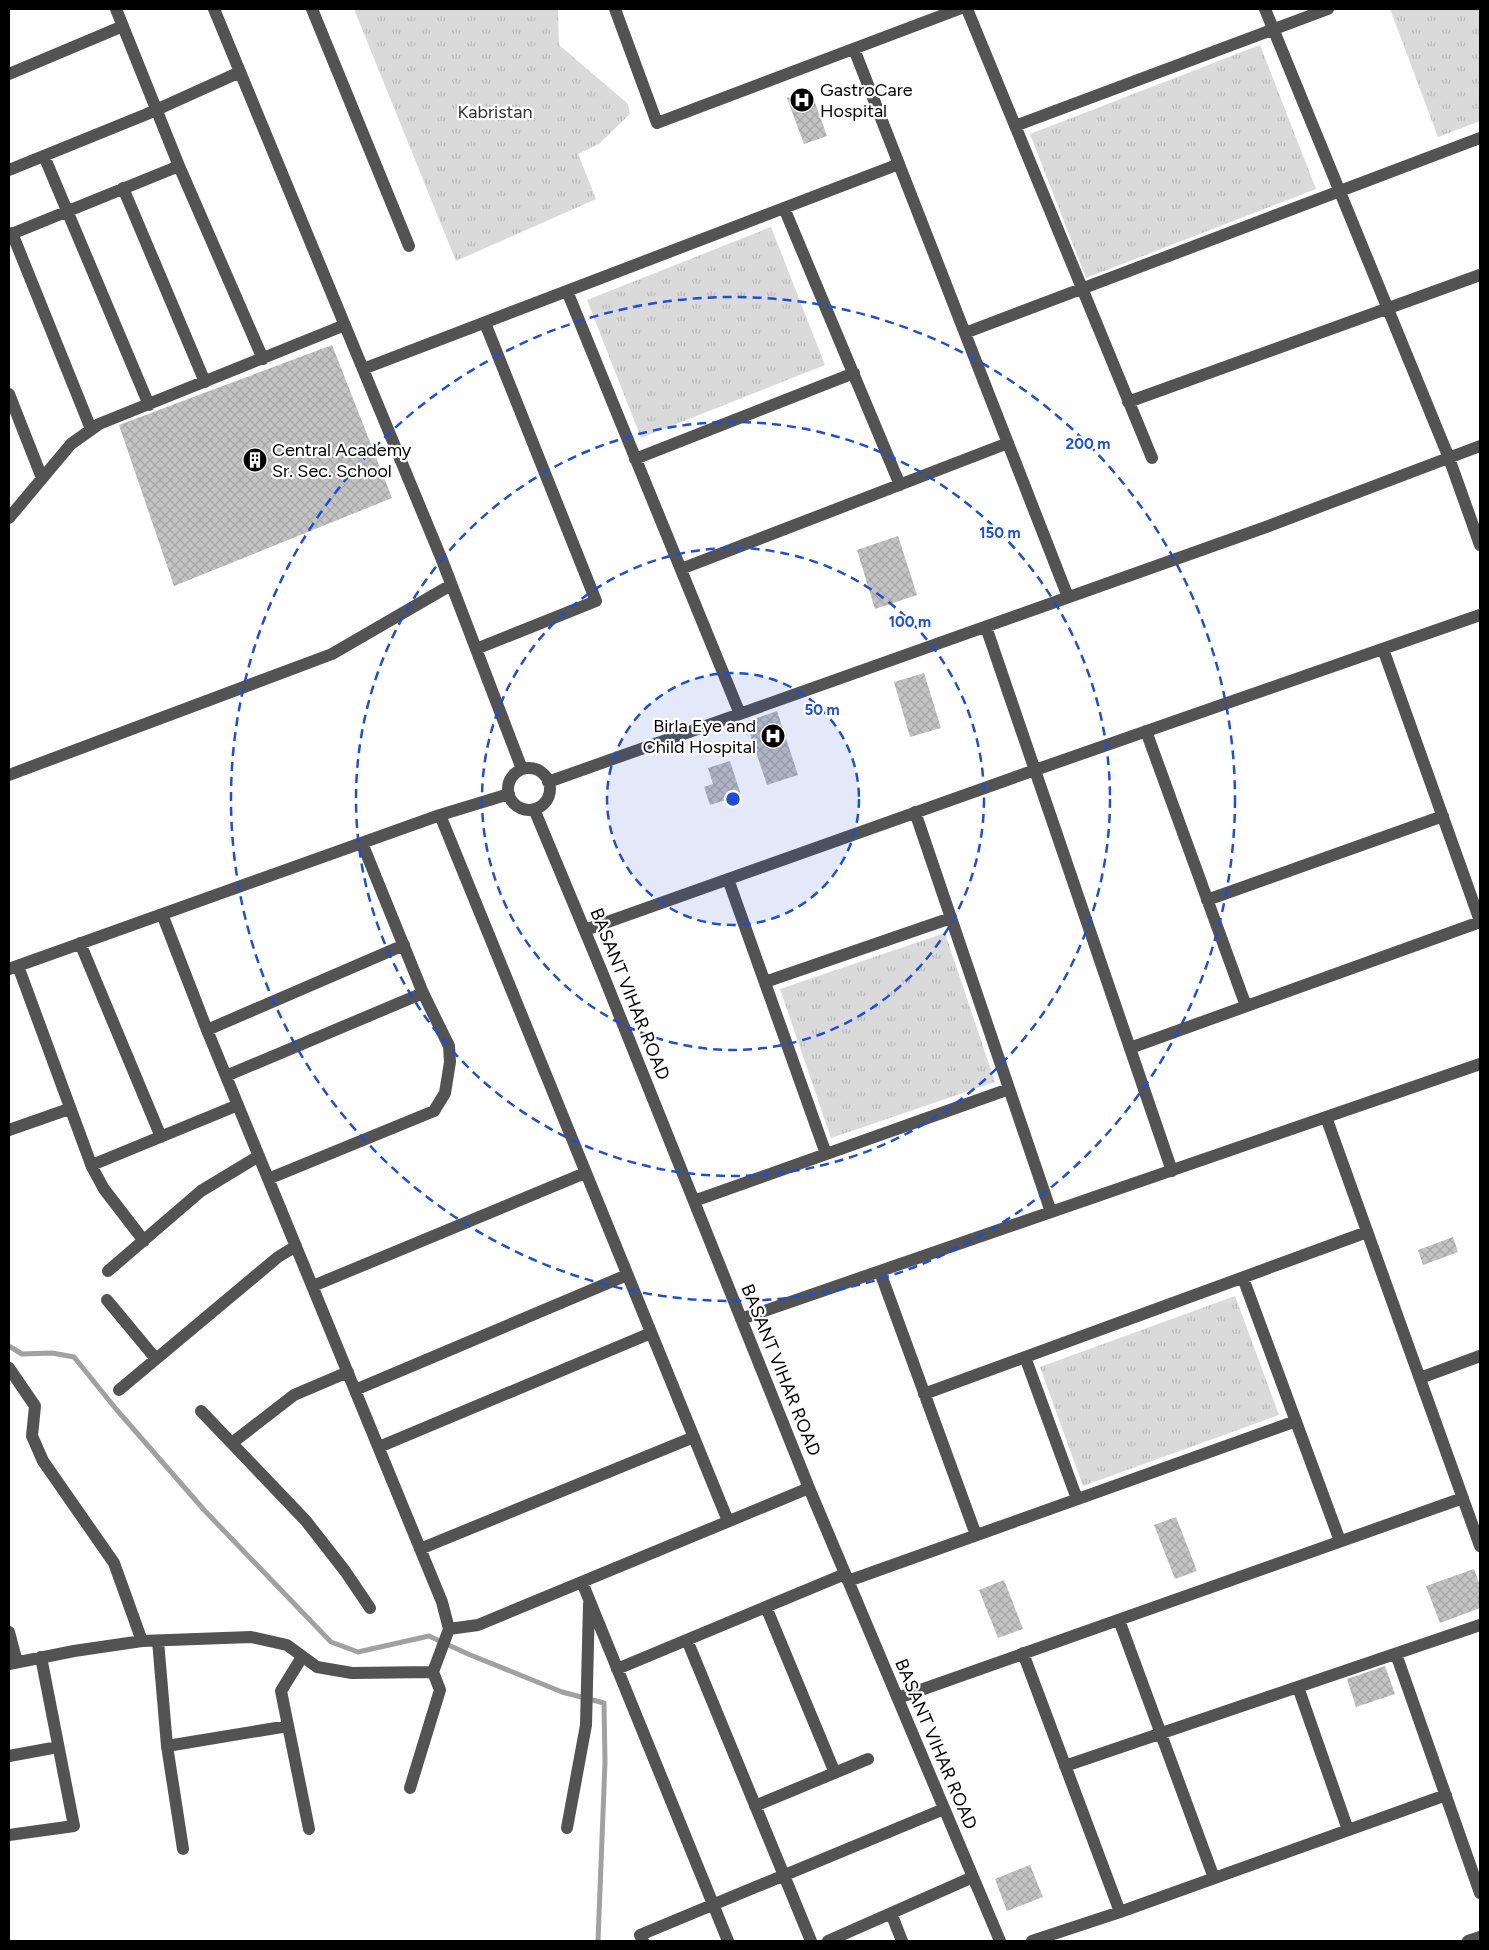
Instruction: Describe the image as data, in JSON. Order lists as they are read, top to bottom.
{
  "streets": {
    "street": ["BASANT VIHAR ROAD"]
  },
  "parks": ["Kabristan"],
  "places": {
    "hospital": ["GastroCare Hospital", "Birla Eye and Child Hospital"],
    "building": ["Central Academy Sr. Sec. School"]
  },
  "rings": [
    "200 m",
    "150 m",
    "100 m",
    "50 m"
  ]
}
